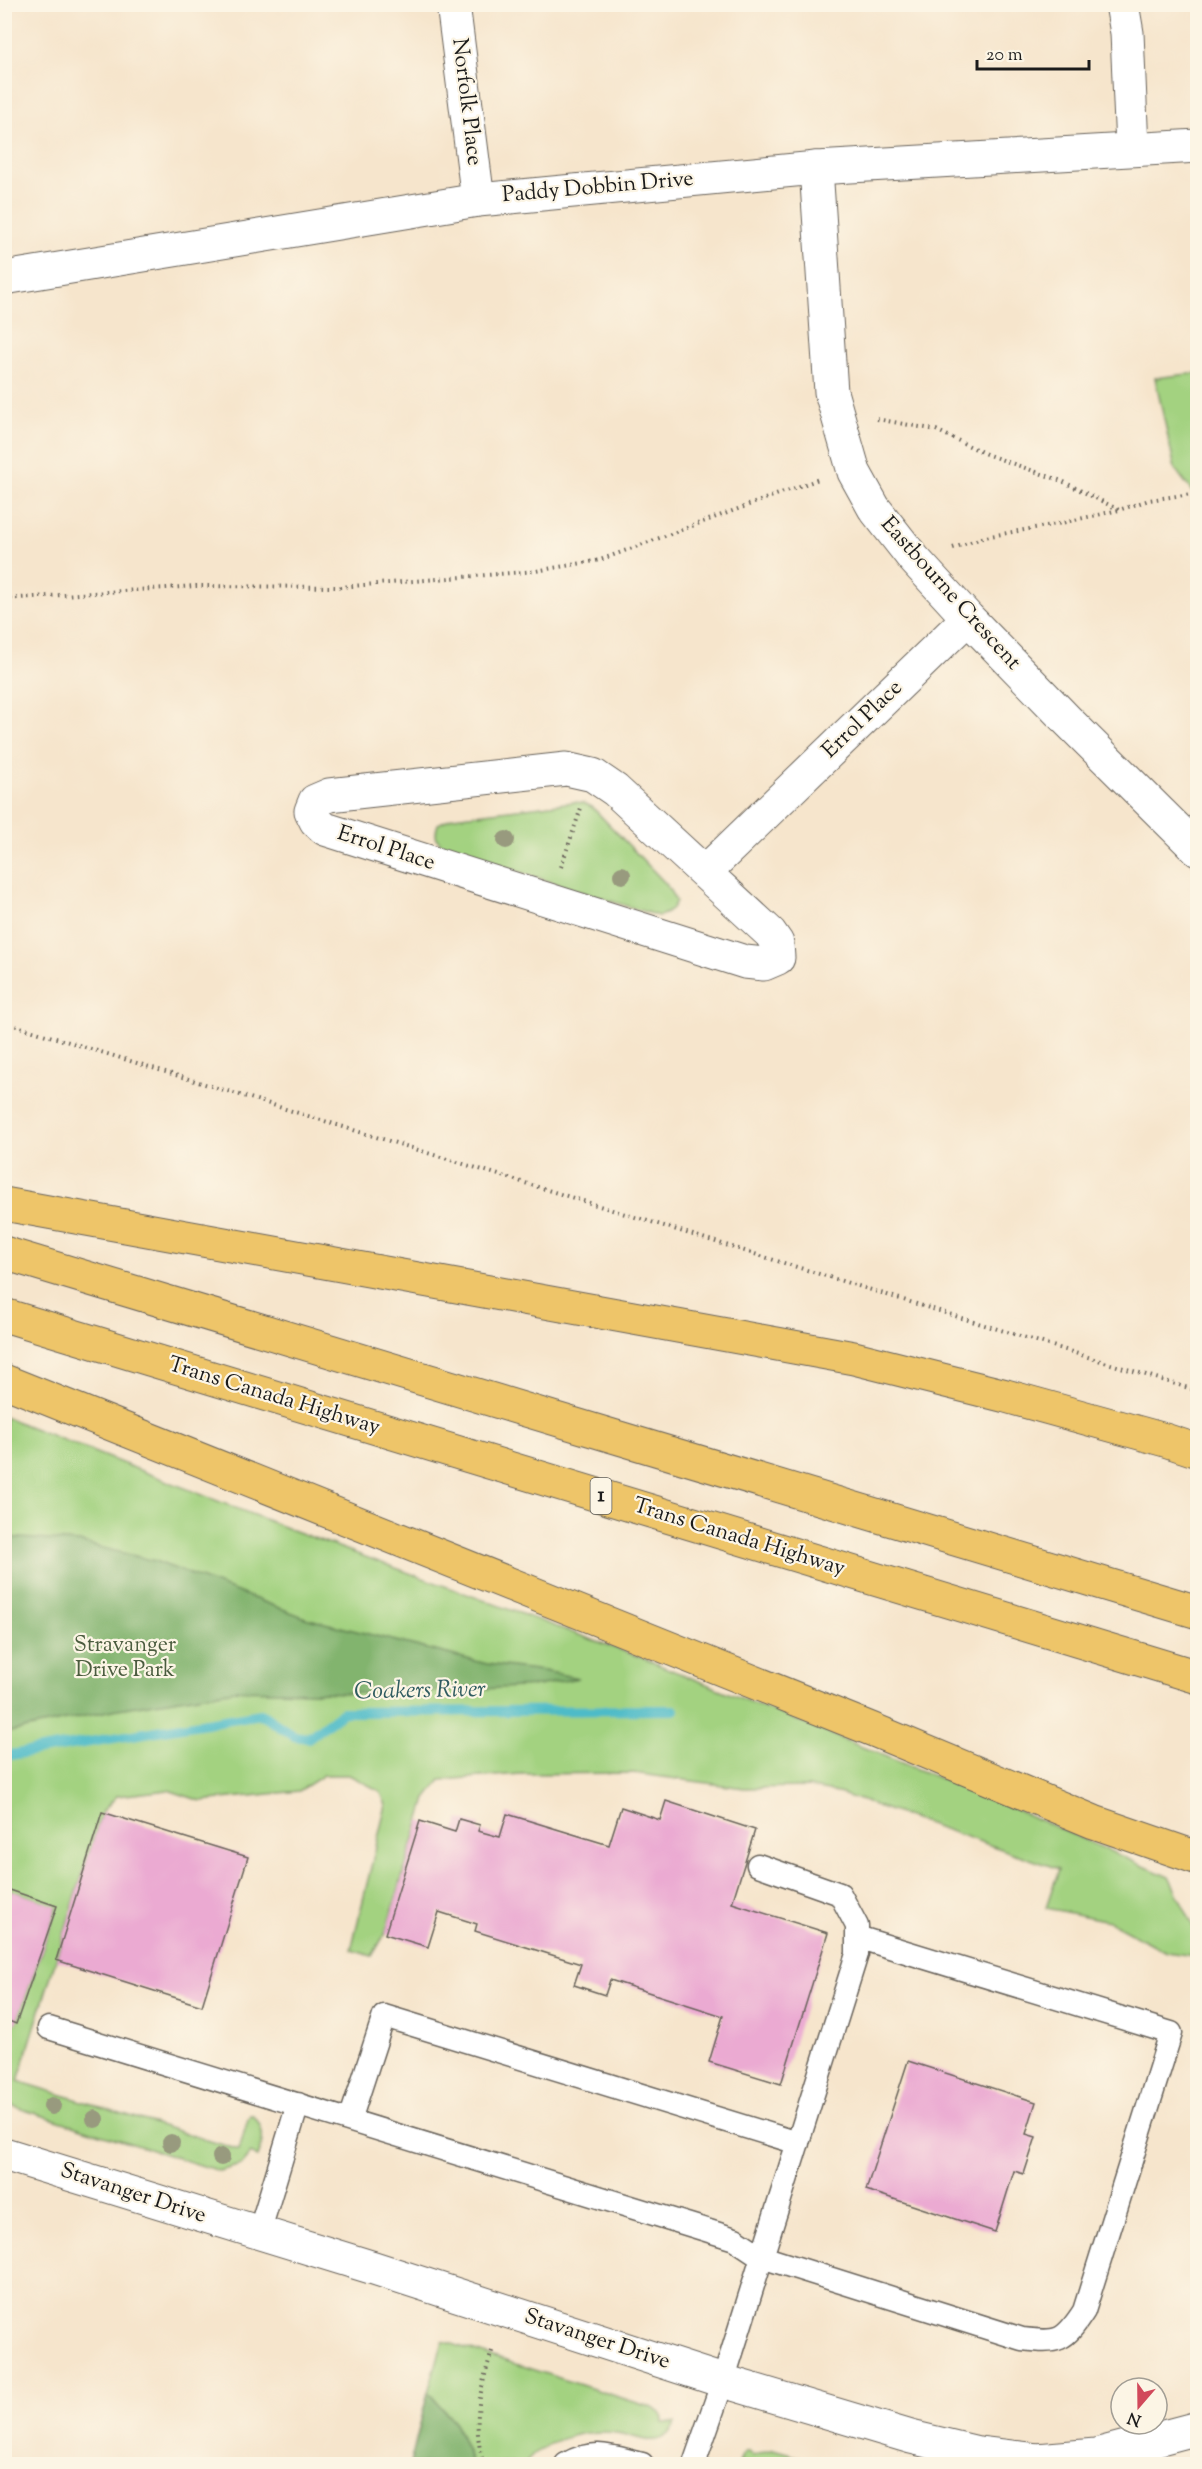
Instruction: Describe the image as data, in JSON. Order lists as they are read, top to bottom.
{
  "streets": {
    "highway": ["Trans Canada Highway", "1"],
    "street": [
      "Norfolk Place",
      "Paddy Dobbin Drive",
      "Eastbourne Crescent",
      "Errol Place",
      "Stavanger Drive"
    ]
  },
  "crossings": [
    ["Norfolk Place", "Paddy Dobbin Drive"],
    ["Paddy Dobbin Drive", "Eastbourne Crescent"],
    ["Eastbourne Crescent", "Errol Place"]
  ],
  "water": ["Coakers River"],
  "parks": ["Stravanger Drive Park"],
  "scale_bar": "20 m",
  "north": "bottom"
}
